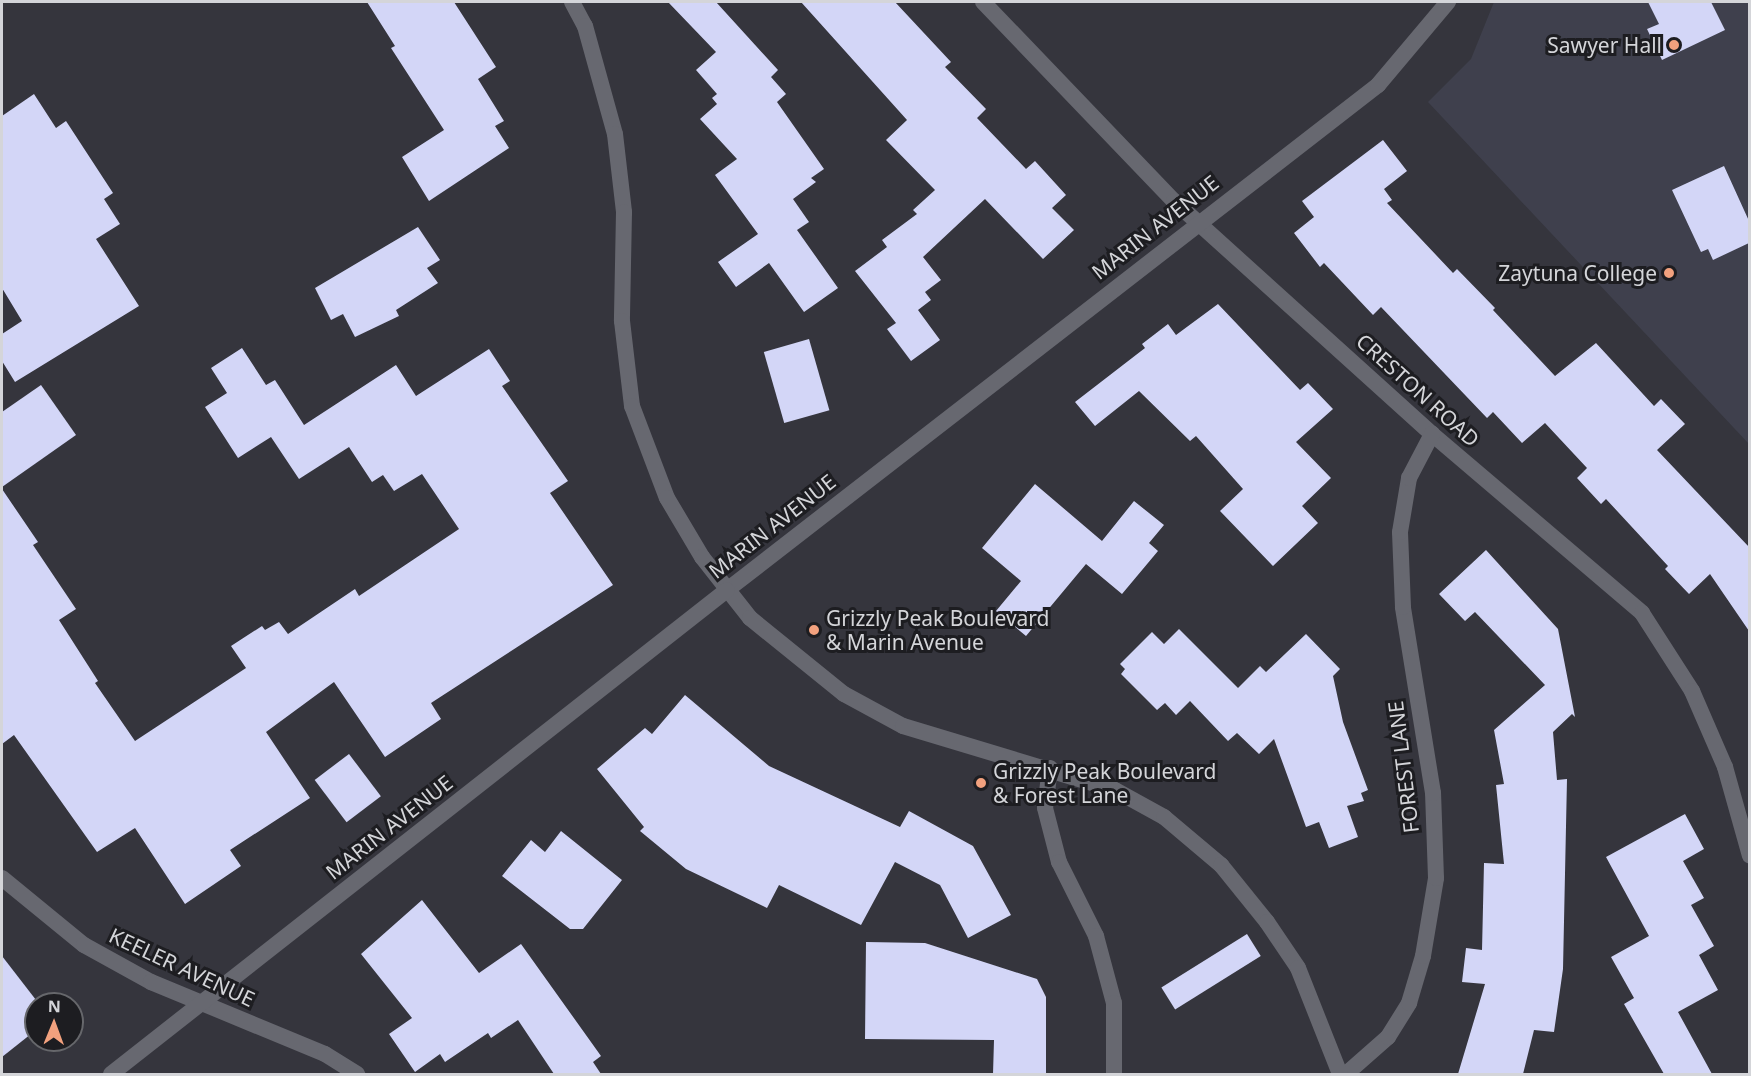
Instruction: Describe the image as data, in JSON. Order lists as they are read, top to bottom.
{
  "streets": {
    "street": [
      "MARIN AVENUE",
      "CRESTON ROAD",
      "FOREST LANE",
      "KEELER AVENUE"
    ]
  },
  "crossings": [
    ["MARIN AVENUE", "CRESTON ROAD"],
    ["MARIN AVENUE", "KEELER AVENUE"],
    ["CRESTON ROAD", "FOREST LANE"]
  ],
  "places": [
    "Sawyer Hall",
    "Zaytuna College",
    "Grizzly Peak Boulevard & Marin Avenue",
    "Grizzly Peak Boulevard & Forest Lane"
  ],
  "north": "top"
}
